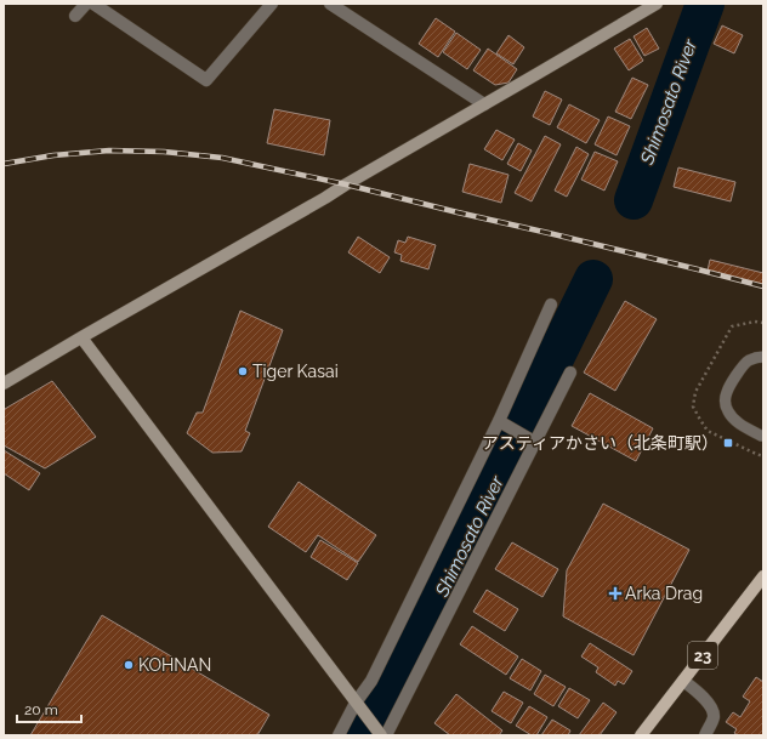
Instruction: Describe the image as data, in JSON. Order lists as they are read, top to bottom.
{
  "streets": {
    "main road": ["23"]
  },
  "water": ["Shimosato River"],
  "places": {
    "other": ["Tiger Kasai", "KOHNAN"],
    "transit": ["アスティアかさい（北条町駅）"],
    "health": ["Arka Drag"]
  },
  "scale_bar": "20 m"
}
